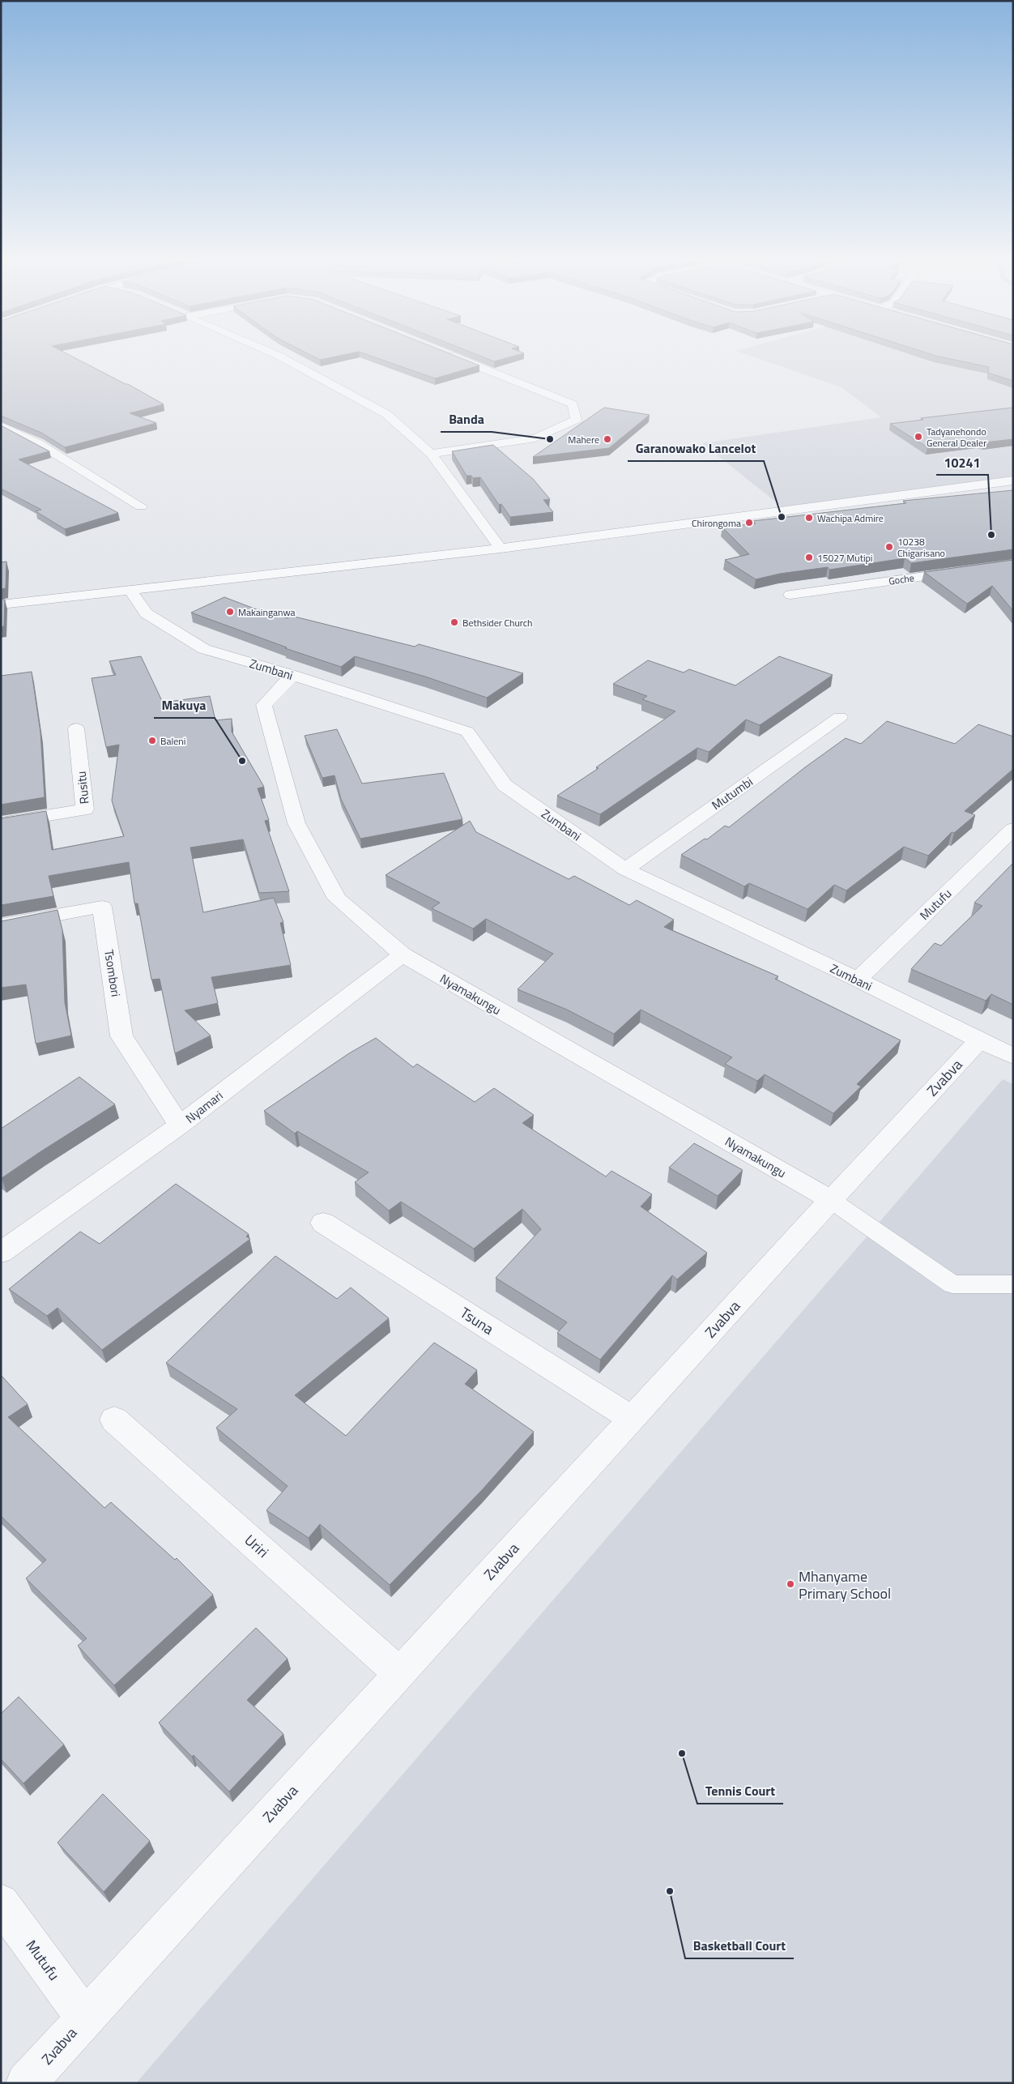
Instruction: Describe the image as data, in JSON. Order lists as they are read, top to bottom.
{
  "streets": {
    "street": [
      "Goche",
      "Zumbani",
      "Rusitu",
      "Mutumbi",
      "Mutufu",
      "Tsombori",
      "Nyamakungu",
      "Zvabva",
      "Nyamari",
      "Tsuna",
      "Uriri"
    ]
  },
  "crossings": [
    ["Zumbani", "Mutumbi"],
    ["Zumbani", "Mutufu"],
    ["Zumbani", "Nyamakungu"],
    ["Zumbani", "Zvabva"],
    ["Mutufu", "Zvabva"],
    ["Tsombori", "Nyamari"],
    ["Nyamakungu", "Zvabva"],
    ["Nyamakungu", "Nyamari"],
    ["Zvabva", "Tsuna"],
    ["Zvabva", "Uriri"]
  ],
  "places": [
    "Tadyanehondo General Dealer",
    "Banda",
    "Mahere",
    "Garanowako Lancelot",
    "Wachipa Admire",
    "Chirongoma",
    "10241",
    "10238 Chigarisano",
    "15027 Mutipi",
    "Makainganwa",
    "Bethsider Church",
    "Baleni",
    "Makuya",
    "Mhanyame Primary School",
    "Tennis Court",
    "Basketball Court"
  ]
}
